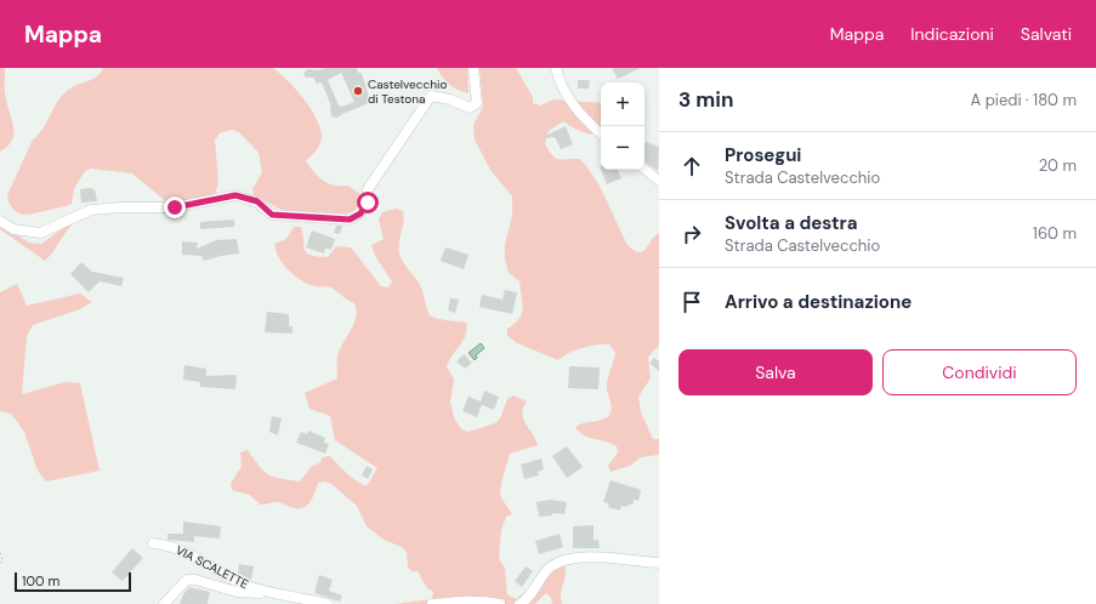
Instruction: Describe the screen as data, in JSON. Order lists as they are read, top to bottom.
{
  "streets": {
    "street": ["VIA SCALETTE"]
  },
  "places": ["Castelvecchio di Testona"],
  "scale_bar": "100 m",
  "page": {
    "header": "Mappa",
    "nav": ["Mappa", "Indicazioni", "Salvati"],
    "heading": ["3 min", "A piedi · 180 m"],
    "map_buttons": ["+", "−"],
    "list": [
      ["Prosegui", "Strada Castelvecchio", "20 m"],
      ["Svolta a destra", "Strada Castelvecchio", "160 m"],
      "Arrivo a destinazione"
    ],
    "buttons": ["Salva", "Condividi"],
    "scale": "100 m"
  }
}
